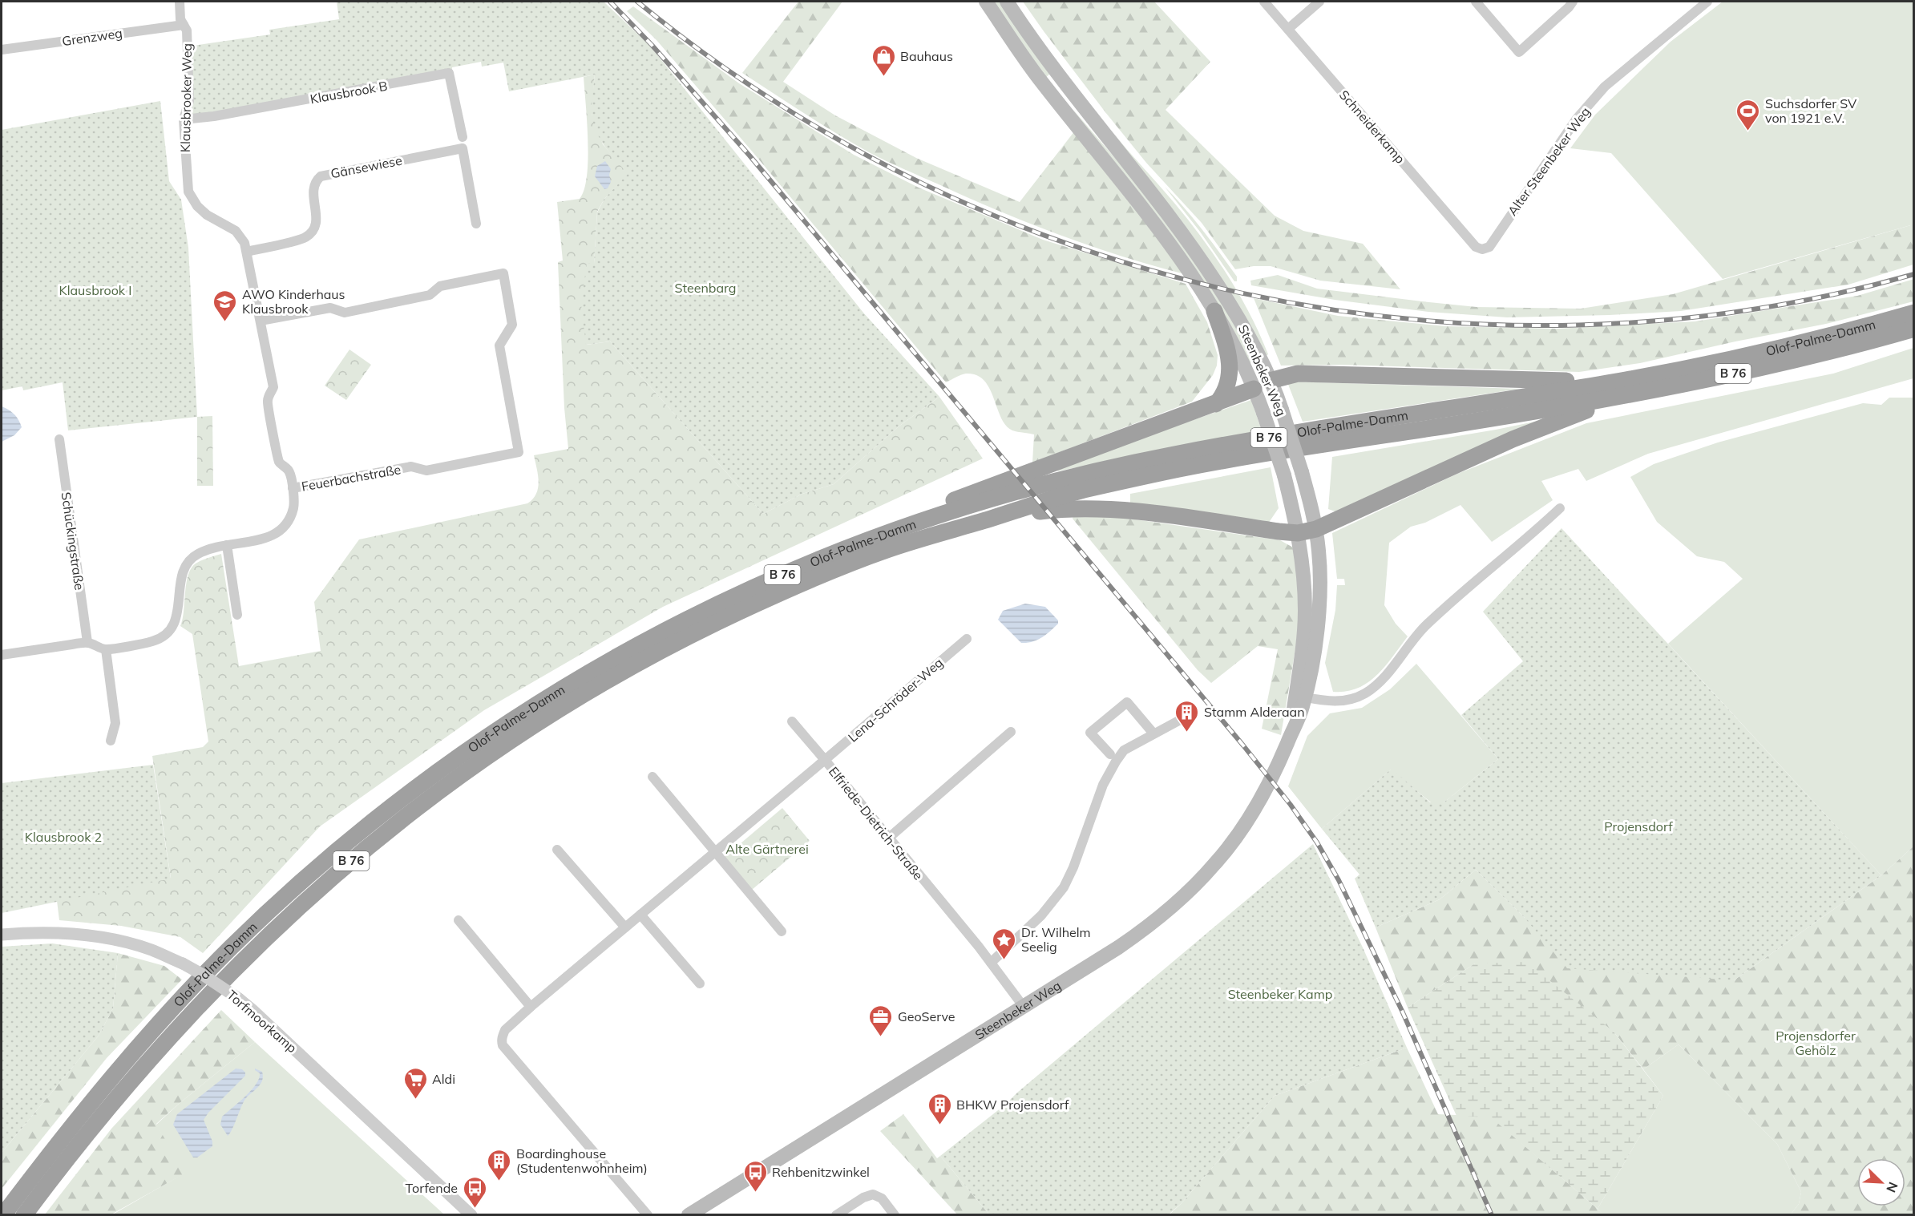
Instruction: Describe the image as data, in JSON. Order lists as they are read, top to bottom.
{
  "streets": {
    "highway": ["Olof-Palme-Damm", "B 76"],
    "main road": ["Steenbeker Weg"],
    "street": [
      "Grenzweg",
      "Klausbrook B",
      "Klausbrooker Weg",
      "Schneiderkamp",
      "Alter Steenbeker Weg",
      "Gänsewiese",
      "Feuerbachstraße",
      "Schückingstraße",
      "Lena-Schröder-Weg",
      "Elfriede-Dietrich-Straße",
      "Torfmoorkamp"
    ]
  },
  "crossings": [
    ["Grenzweg", "Klausbrooker Weg"],
    ["Klausbrook B", "Klausbrooker Weg"],
    ["Klausbrooker Weg", "Gänsewiese"],
    ["Klausbrooker Weg", "Feuerbachstraße"],
    ["Schneiderkamp", "Alter Steenbeker Weg"],
    ["Steenbeker Weg", "Elfriede-Dietrich-Straße"],
    ["Lena-Schröder-Weg", "Elfriede-Dietrich-Straße"]
  ],
  "parks": [
    "Steenbarg",
    "Klausbrook I",
    "Projensdorf",
    "Klausbrook 2",
    "Alte Gärtnerei",
    "Steenbeker Kamp",
    "Projensdorfer Gehölz"
  ],
  "places": {
    "shop": ["Bauhaus"],
    "sports": ["Suchsdorfer SV von 1921 e.V."],
    "school or university": ["AWO Kinderhaus Klausbrook"],
    "building": ["Stamm Alderaan", "BHKW Projensdorf", "Boardinghouse (Studentenwohnheim)"],
    "place": ["Dr. Wilhelm Seelig"],
    "office": ["GeoServe"],
    "supermarket": ["Aldi"],
    "bus stop": ["Rehbenitzwinkel", "Torfende"]
  },
  "north": "bottom right"
}
